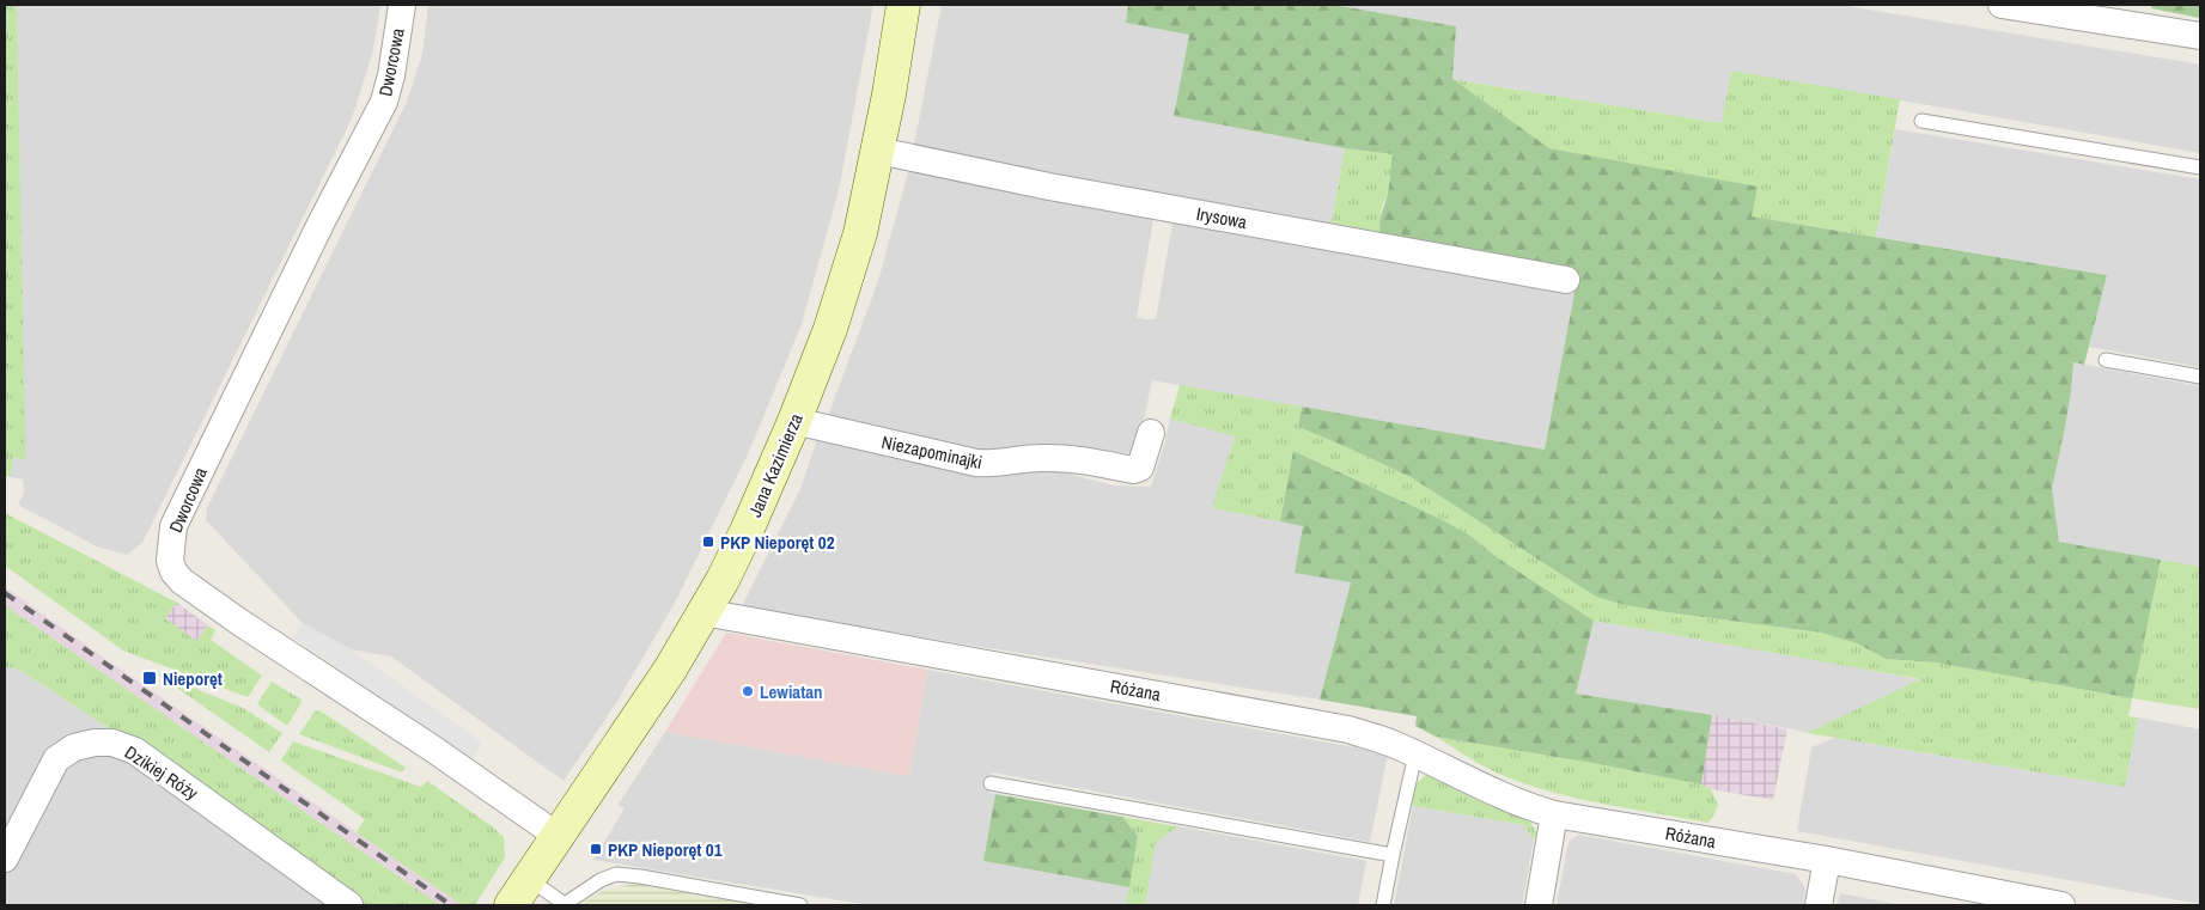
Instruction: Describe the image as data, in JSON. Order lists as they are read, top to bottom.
{
  "streets": {
    "main road": ["Jana Kazimierza"],
    "street": [
      "Dworcowa",
      "Irysowa",
      "Niezapominajki",
      "Różana",
      "Dzikiej Róży"
    ]
  },
  "crossings": [
    ["Dworcowa", "Jana Kazimierza"],
    ["Irysowa", "Jana Kazimierza"],
    ["Niezapominajki", "Jana Kazimierza"],
    ["Jana Kazimierza", "Różana"]
  ],
  "places": {
    "transit": ["PKP Nieporęt 02", "Nieporęt", "PKP Nieporęt 01"],
    "other": ["Lewiatan"]
  }
}
